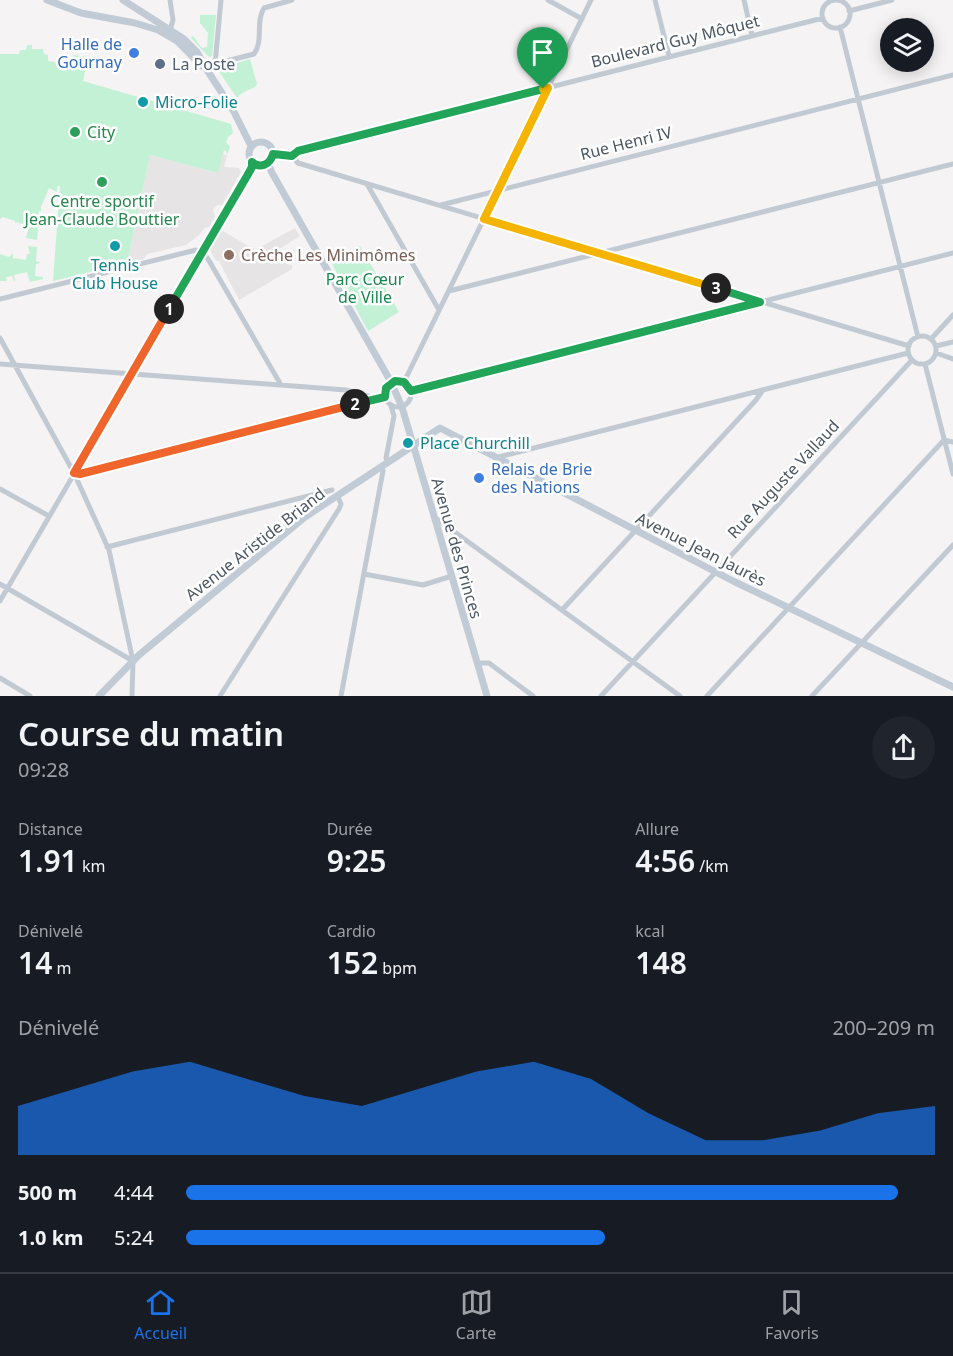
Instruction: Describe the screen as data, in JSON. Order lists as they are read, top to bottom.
{
  "streets": {
    "main road": ["Avenue Aristide Briand", "Avenue des Princes", "Avenue Jean Jaurès"],
    "street": ["Boulevard Guy Môquet", "Rue Henri IV", "Rue Auguste Vallaud"]
  },
  "crossings": [
    ["Rue Auguste Vallaud", "Avenue Jean Jaurès"],
    ["Avenue Aristide Briand", "Avenue des Princes"],
    ["Avenue Aristide Briand", "Avenue Jean Jaurès"]
  ],
  "parks": ["Parc Cœur de Ville"],
  "places": [
    "Halle de Gournay",
    "La Poste",
    "Micro-Folie",
    "City",
    "Centre sportif Jean-Claude Bouttier",
    "Tennis Club House",
    "Crèche Les Minimômes",
    "Place Churchill",
    "Relais de Brie des Nations"
  ],
  "page": {
    "pins": ["3", "1", "2"],
    "heading": ["Course du matin", "09:28"],
    "stats": [
      ["Distance", "1.91 km"],
      ["Durée", "9:25"],
      ["Allure", "4:56 /km"],
      ["Dénivelé", "14 m"],
      ["Cardio", "152 bpm"],
      ["kcal", "148"]
    ],
    "chart": ["Dénivelé", "200–209 m"],
    "list": [
      {
        "name": "500 m",
        "note": "4:44"
      },
      {
        "name": "1.0 km",
        "note": "5:24"
      }
    ],
    "tabs": ["Accueil", "Carte", "Favoris"]
  }
}
